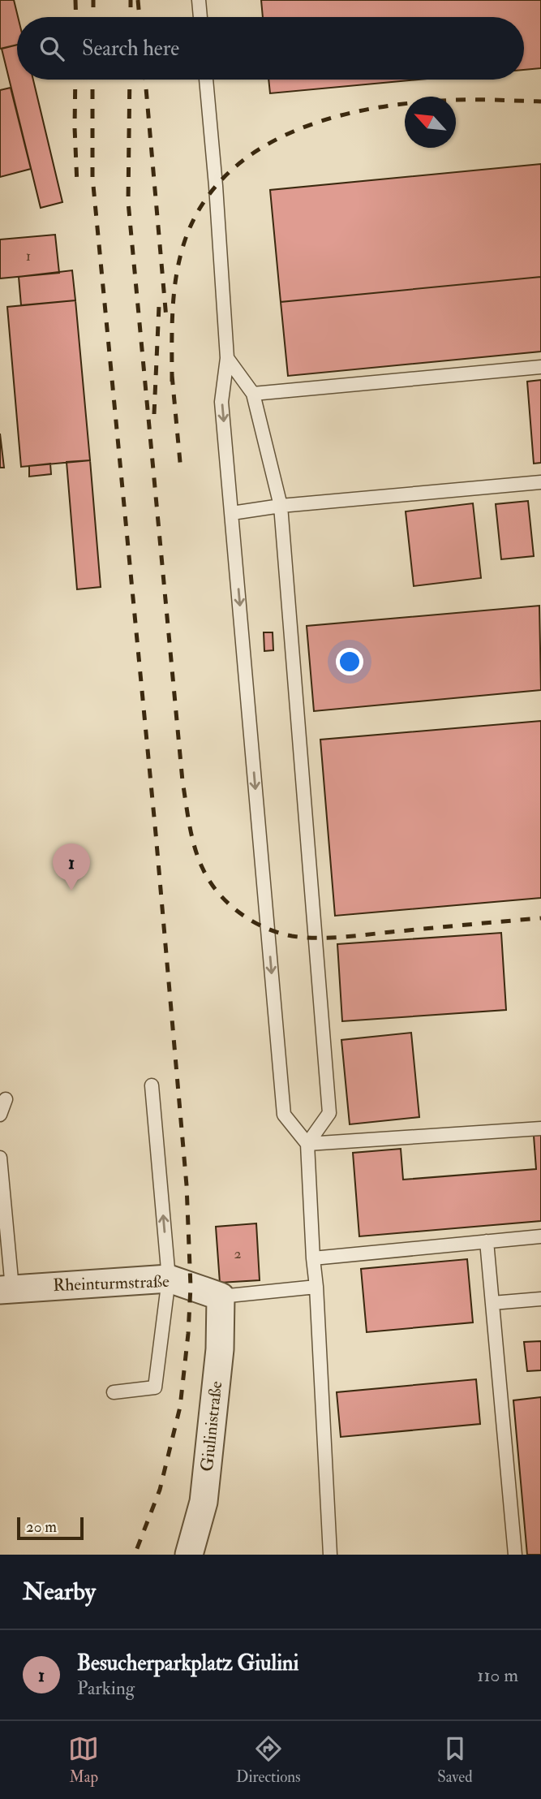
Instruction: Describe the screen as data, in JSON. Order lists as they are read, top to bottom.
{
  "streets": {
    "street": ["Rheinturmstraße", "Giulinistraße"]
  },
  "crossings": [
    ["Rheinturmstraße", "Giulinistraße"]
  ],
  "house_numbers": ["1", "2"],
  "scale_bar": "20 m",
  "north": "top left",
  "page": {
    "search": "Search here",
    "pins": "1",
    "scale": "20 m",
    "heading": "Nearby",
    "list": [
      {
        "mark": "1",
        "name": "Besucherparkplatz Giulini",
        "note": "Parking",
        "value": "110 m"
      }
    ],
    "nav": ["Map", "Directions", "Saved"]
  }
}
